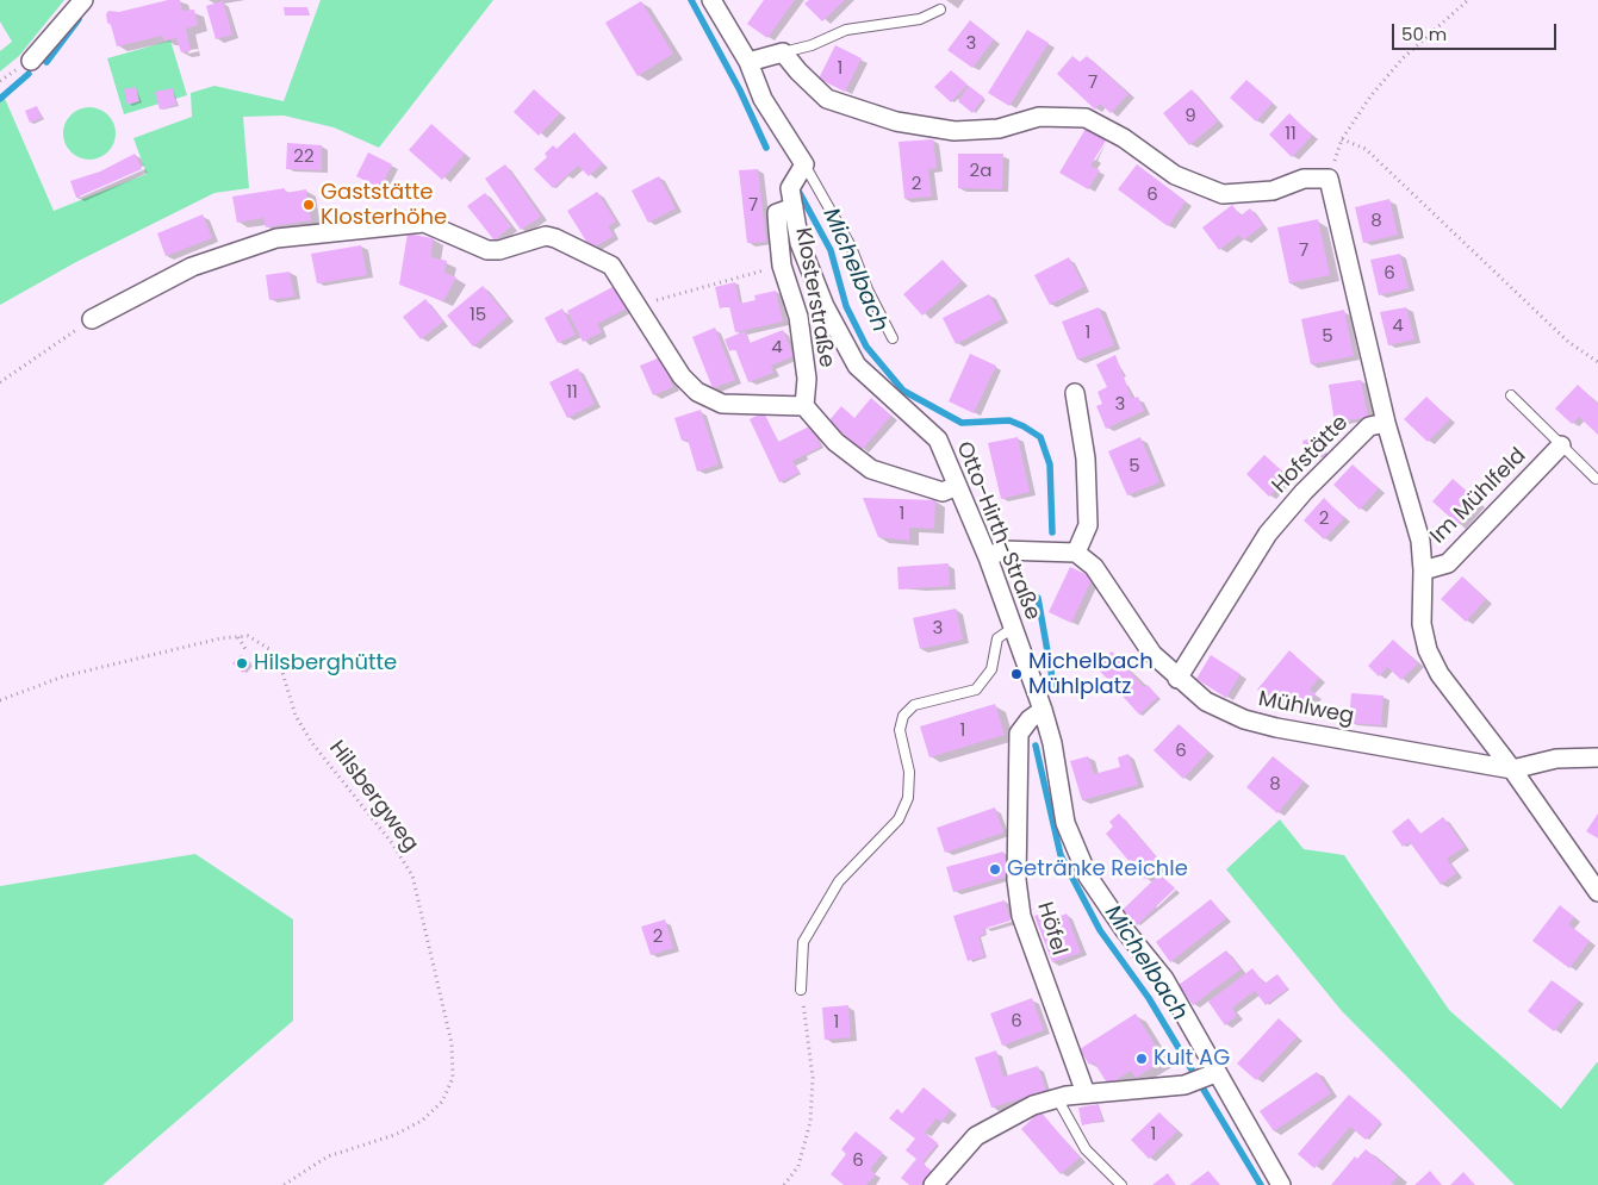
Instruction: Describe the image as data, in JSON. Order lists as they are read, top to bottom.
{
  "streets": {
    "street": [
      "Klosterstraße",
      "Hofstätte",
      "Im Mühlfeld",
      "Otto-Hirth-Straße",
      "Mühlweg",
      "Höfel"
    ],
    "path": ["Hilsbergweg"]
  },
  "crossings": [
    ["Klosterstraße", "Otto-Hirth-Straße"],
    ["Hofstätte", "Im Mühlfeld"],
    ["Hofstätte", "Mühlweg"],
    ["Im Mühlfeld", "Mühlweg"],
    ["Otto-Hirth-Straße", "Höfel"]
  ],
  "water": ["Michelbach"],
  "places": [
    "Gaststätte Klosterhöhe",
    "Hilsberghütte",
    "Michelbach Mühlplatz",
    "Getränke Reichle",
    "Kult AG"
  ],
  "house_numbers": [
    "3",
    "1",
    "7",
    "9",
    "11",
    "22",
    "2a",
    "2",
    "6",
    "7",
    "8",
    "7",
    "6",
    "15",
    "4",
    "1",
    "5",
    "4",
    "11",
    "3",
    "5",
    "1",
    "2",
    "3",
    "1",
    "6",
    "8",
    "2",
    "6",
    "1",
    "1",
    "6"
  ],
  "scale_bar": "50 m"
}
